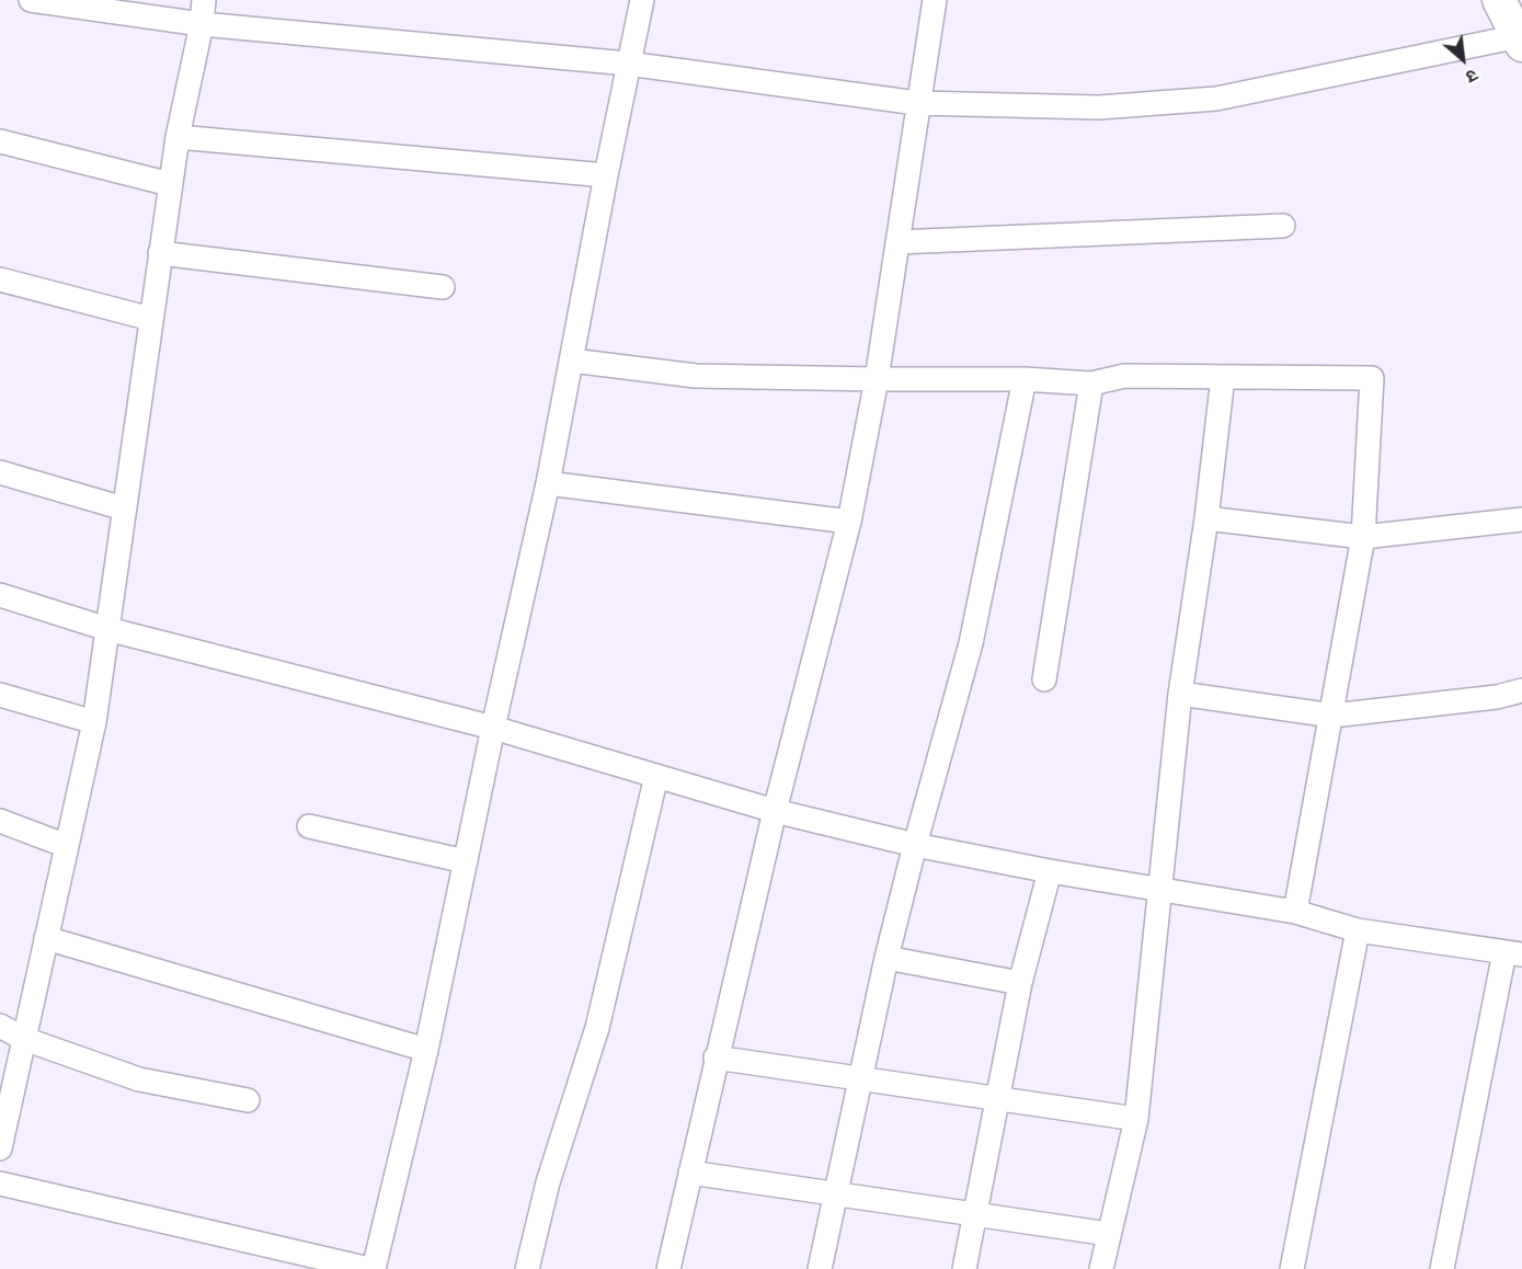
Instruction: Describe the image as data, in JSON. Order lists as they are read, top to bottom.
{
  "north": "bottom right"
}
